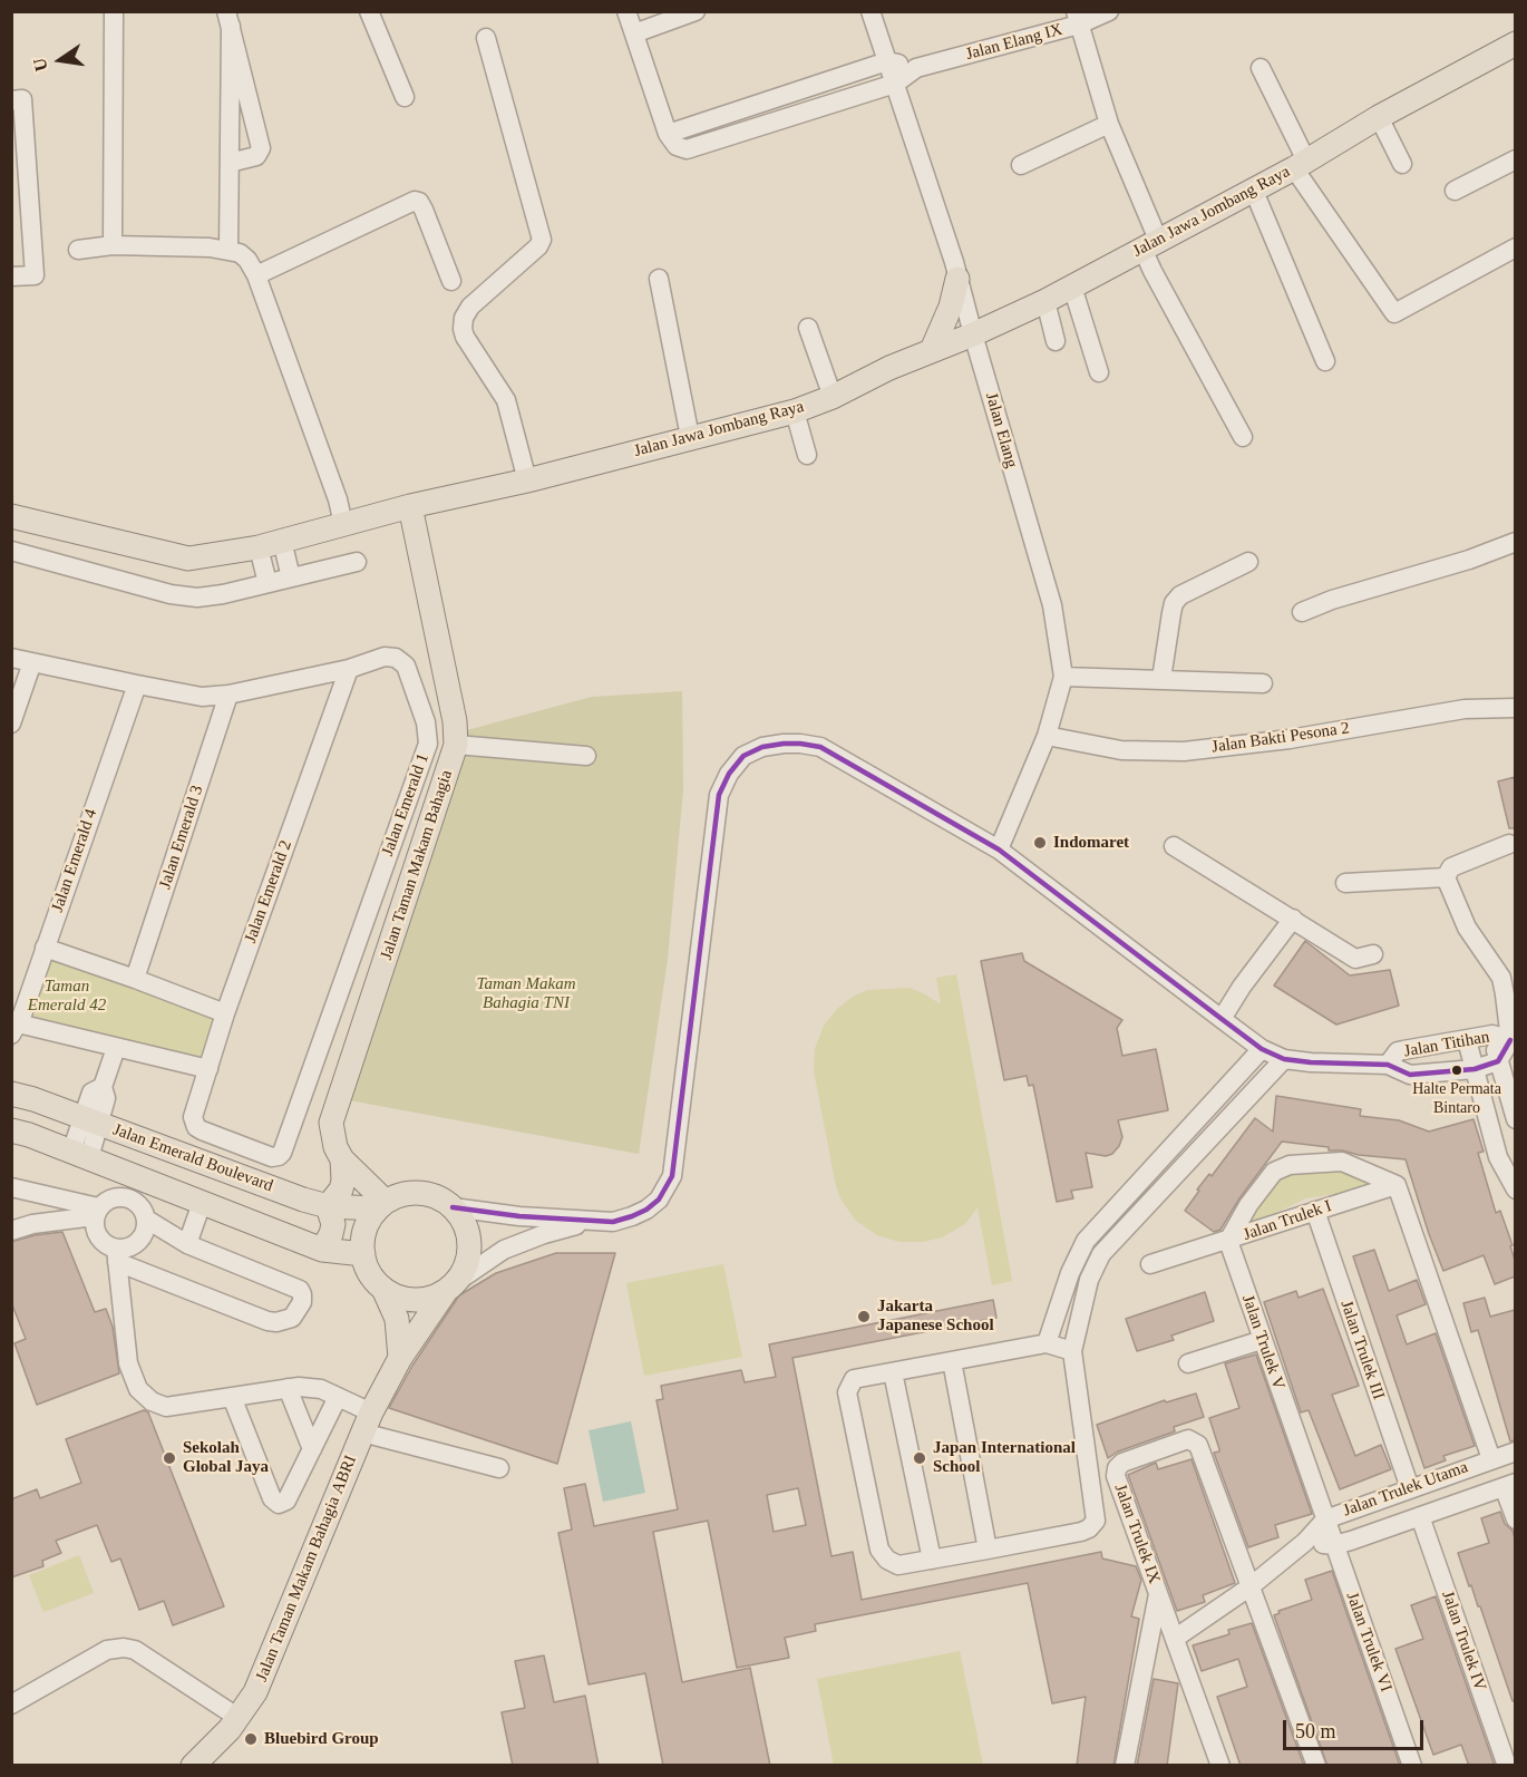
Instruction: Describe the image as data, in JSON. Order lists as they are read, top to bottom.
{
  "streets": {
    "main road": [
      "Jalan Jawa Jombang Raya",
      "Jalan Taman Makam Bahagia",
      "Jalan Emerald Boulevard",
      "Jalan Taman Makam Bahagia ABRI"
    ],
    "street": [
      "Jalan Elang IX",
      "Jalan Elang",
      "Jalan Bakti Pesona 2",
      "Jalan Emerald 1",
      "Jalan Emerald 3",
      "Jalan Emerald 4",
      "Jalan Emerald 2",
      "Jalan Titihan",
      "Jalan Trulek I",
      "Jalan Trulek V",
      "Jalan Trulek III",
      "Jalan Trulek Utama",
      "Jalan Trulek IX",
      "Jalan Trulek IV",
      "Jalan Trulek VI"
    ]
  },
  "crossings": [
    ["Jalan Elang IX", "Jalan Elang"],
    ["Jalan Jawa Jombang Raya", "Jalan Elang"],
    ["Jalan Jawa Jombang Raya", "Jalan Taman Makam Bahagia"],
    ["Jalan Elang", "Jalan Bakti Pesona 2"],
    ["Jalan Elang", "Jalan Titihan"],
    ["Jalan Emerald 1", "Jalan Emerald 3"],
    ["Jalan Emerald 1", "Jalan Emerald 4"],
    ["Jalan Emerald 1", "Jalan Emerald 2"],
    ["Jalan Taman Makam Bahagia", "Jalan Titihan"],
    ["Jalan Taman Makam Bahagia", "Jalan Emerald Boulevard"],
    ["Jalan Taman Makam Bahagia", "Jalan Taman Makam Bahagia ABRI"],
    ["Jalan Titihan", "Jalan Emerald Boulevard"],
    ["Jalan Titihan", "Jalan Taman Makam Bahagia ABRI"],
    ["Jalan Emerald Boulevard", "Jalan Taman Makam Bahagia ABRI"],
    ["Jalan Trulek I", "Jalan Trulek V"],
    ["Jalan Trulek I", "Jalan Trulek III"],
    ["Jalan Trulek V", "Jalan Trulek Utama"],
    ["Jalan Trulek V", "Jalan Trulek VI"],
    ["Jalan Trulek III", "Jalan Trulek Utama"],
    ["Jalan Trulek Utama", "Jalan Trulek IX"],
    ["Jalan Trulek Utama", "Jalan Trulek IV"],
    ["Jalan Trulek Utama", "Jalan Trulek VI"]
  ],
  "parks": ["Taman Makam Bahagia TNI", "Taman Emerald 42"],
  "places": [
    "Indomaret",
    "Halte Permata Bintaro",
    "Jakarta Japanese School",
    "Sekolah Global Jaya",
    "Japan International School",
    "Bluebird Group"
  ],
  "scale_bar": "50 m",
  "north": "left"
}
